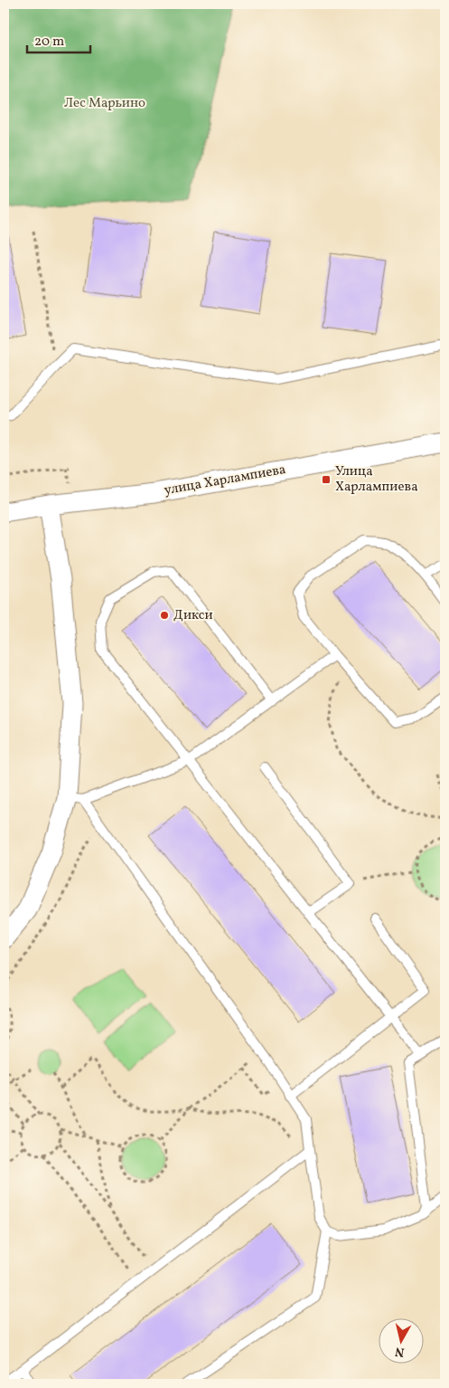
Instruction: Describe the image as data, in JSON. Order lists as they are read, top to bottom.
{
  "streets": {
    "street": ["улица Харлампиева"]
  },
  "parks": ["Лес Марьино"],
  "places": {
    "transit": ["Улица Харлампиева"],
    "other": ["Дикси"]
  },
  "scale_bar": "20 m",
  "north": "bottom"
}
